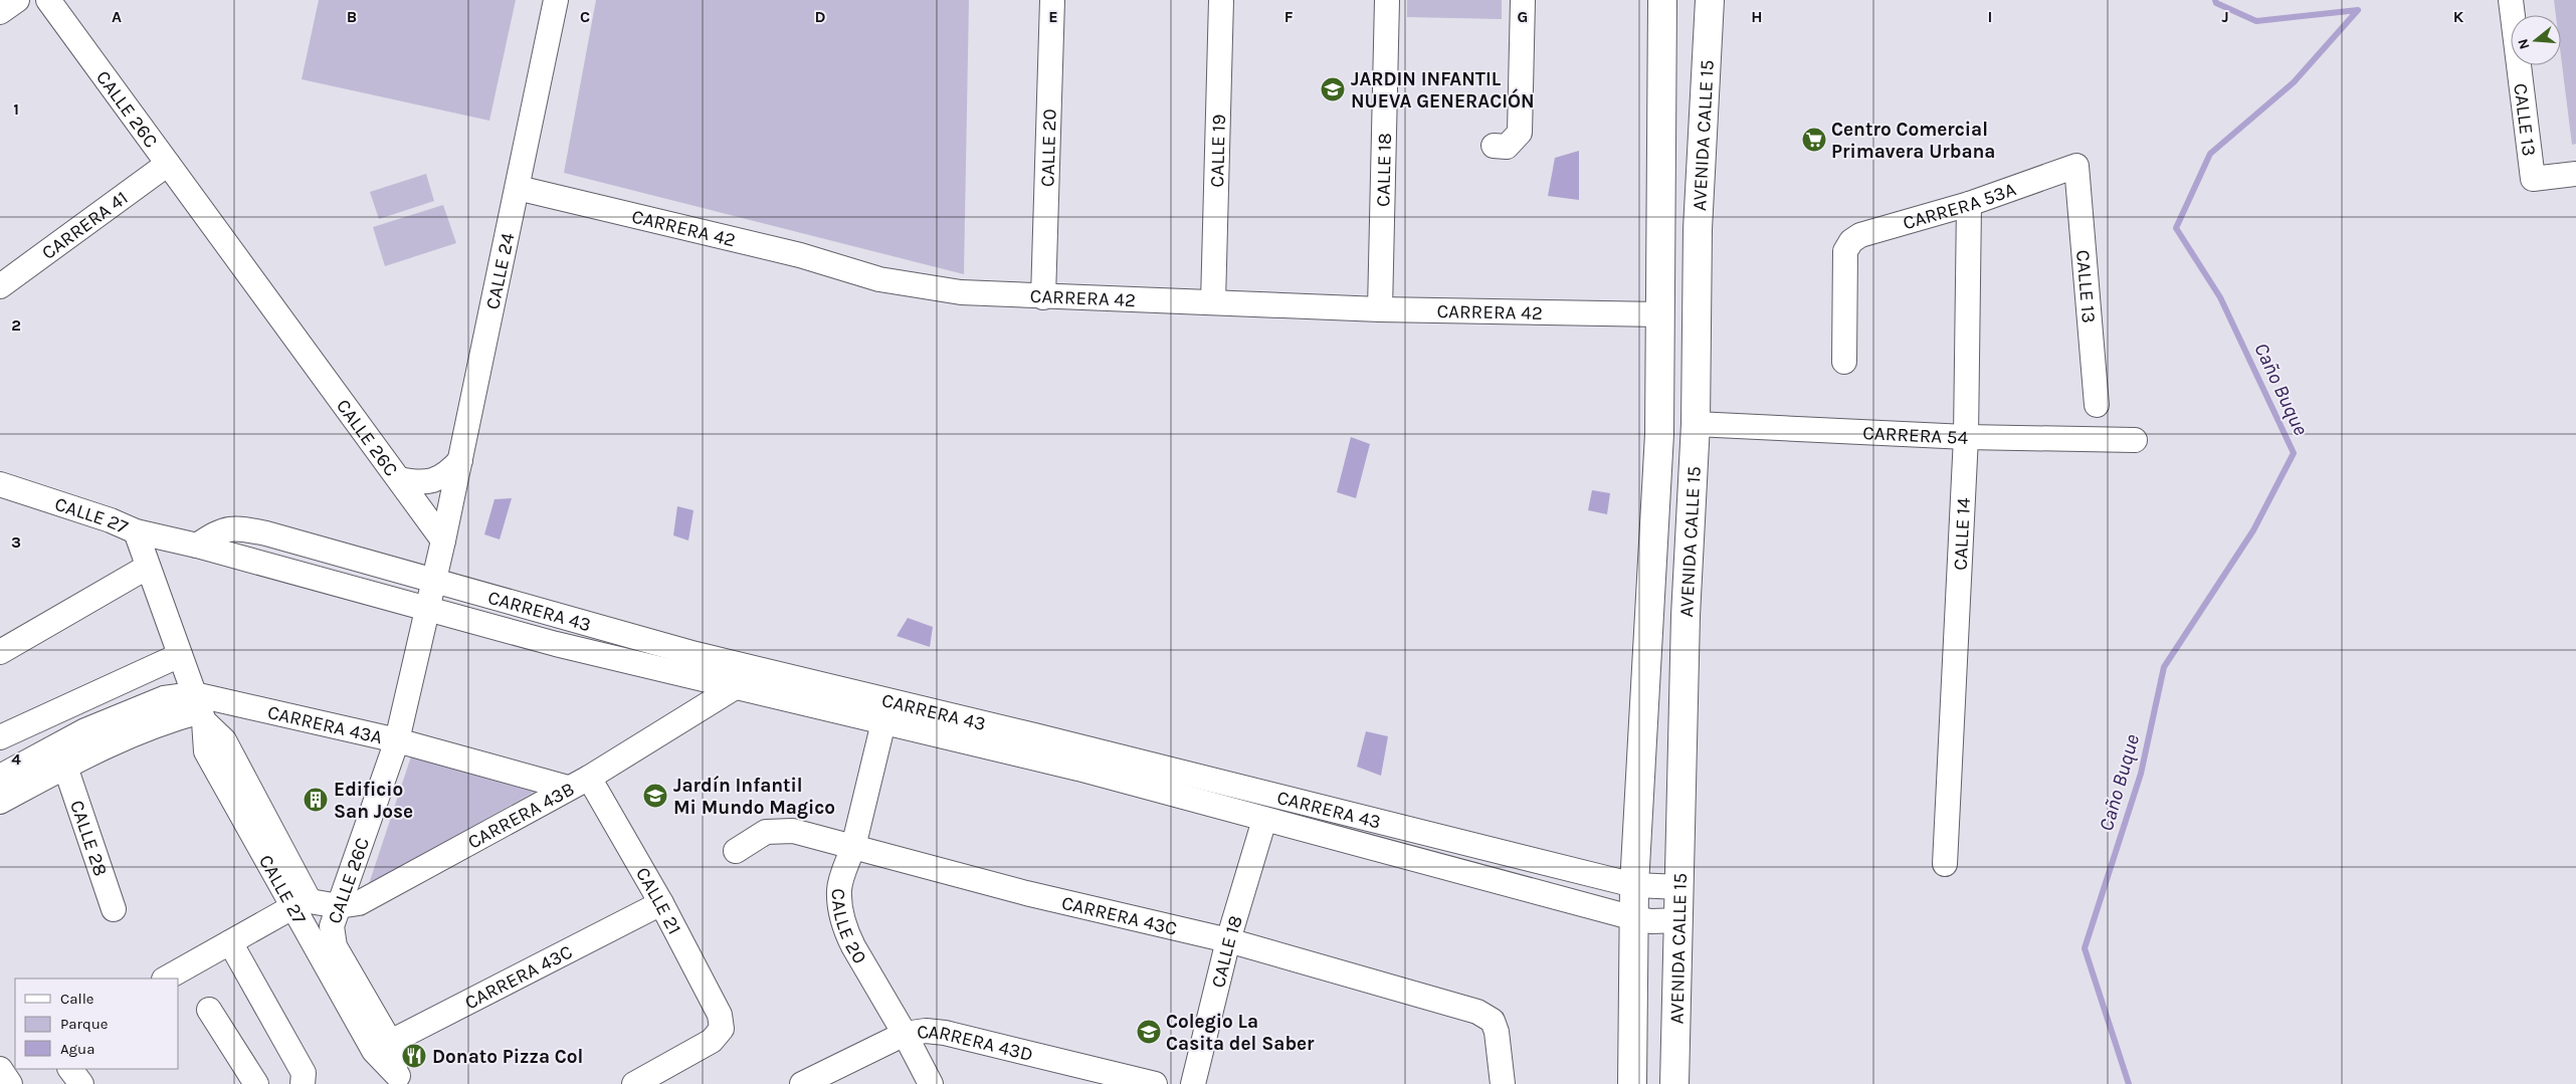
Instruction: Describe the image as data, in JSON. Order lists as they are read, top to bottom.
{
  "streets": {
    "main road": ["AVENIDA CALLE 15"],
    "street": [
      "CALLE 26C",
      "CALLE 13",
      "CALLE 20",
      "CALLE 19",
      "CALLE 18",
      "CARRERA 53A",
      "CARRERA 41",
      "CARRERA 42",
      "CALLE 24",
      "CARRERA 54",
      "CALLE 27",
      "CALLE 14",
      "CARRERA 43",
      "CARRERA 43A",
      "CARRERA 43B",
      "CALLE 28",
      "CALLE 21",
      "CARRERA 43C",
      "CARRERA 43D"
    ]
  },
  "crossings": [
    ["CALLE 26C", "CARRERA 41"],
    ["CALLE 26C", "CALLE 24"],
    ["CALLE 26C", "CALLE 27"],
    ["CALLE 26C", "CARRERA 43"],
    ["CALLE 26C", "CARRERA 43A"],
    ["CALLE 26C", "CARRERA 43B"],
    ["CALLE 13", "CARRERA 53A"],
    ["AVENIDA CALLE 15", "CARRERA 42"],
    ["AVENIDA CALLE 15", "CARRERA 54"],
    ["AVENIDA CALLE 15", "CARRERA 43"],
    ["CALLE 20", "CARRERA 42"],
    ["CALLE 20", "CARRERA 43"],
    ["CALLE 20", "CARRERA 43C"],
    ["CALLE 20", "CARRERA 43D"],
    ["CALLE 19", "CARRERA 42"],
    ["CALLE 18", "CARRERA 42"],
    ["CALLE 18", "CARRERA 43"],
    ["CALLE 18", "CARRERA 43C"],
    ["CARRERA 53A", "CALLE 14"],
    ["CARRERA 42", "CALLE 24"],
    ["CARRERA 54", "CALLE 14"],
    ["CALLE 27", "CARRERA 43"],
    ["CALLE 27", "CARRERA 43A"],
    ["CALLE 27", "CARRERA 43B"],
    ["CALLE 27", "CARRERA 43C"],
    ["CARRERA 43", "CARRERA 43B"],
    ["CARRERA 43A", "CARRERA 43B"],
    ["CARRERA 43A", "CALLE 28"],
    ["CARRERA 43B", "CALLE 21"],
    ["CALLE 21", "CARRERA 43C"]
  ],
  "water": ["Caño Buque"],
  "places": {
    "school or university": ["JARDIN INFANTIL NUEVA GENERACIÓN", "Jardín Infantil Mi Mundo Magico", "Colegio La Casita del Saber"],
    "supermarket": ["Centro Comercial Primavera Urbana"],
    "building": ["Edificio San Jose"],
    "restaurant": ["Donato Pizza Col"]
  },
  "legend": ["Calle", "Parque", "Agua"],
  "north": "left",
  "grid": {
    "columns": [
      "A",
      "B",
      "C",
      "D",
      "E",
      "F",
      "G",
      "H",
      "I",
      "J",
      "K"
    ],
    "rows": [
      "1",
      "2",
      "3",
      "4"
    ]
  }
}
